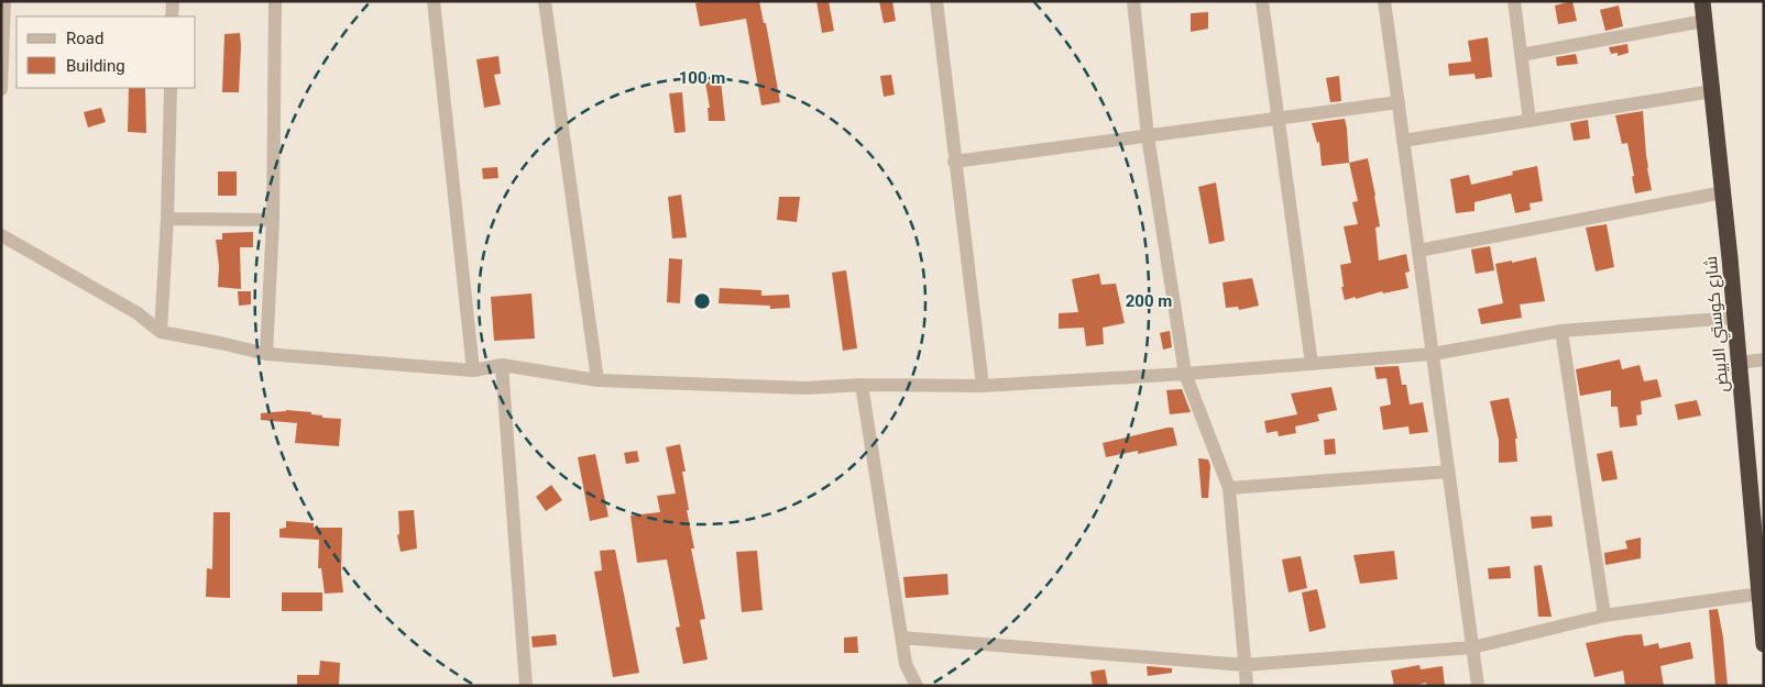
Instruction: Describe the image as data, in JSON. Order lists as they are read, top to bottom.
{
  "streets": {
    "highway": ["شارع كوستي الابيض"]
  },
  "legend": ["Road", "Building"],
  "rings": ["100 m", "200 m"]
}
